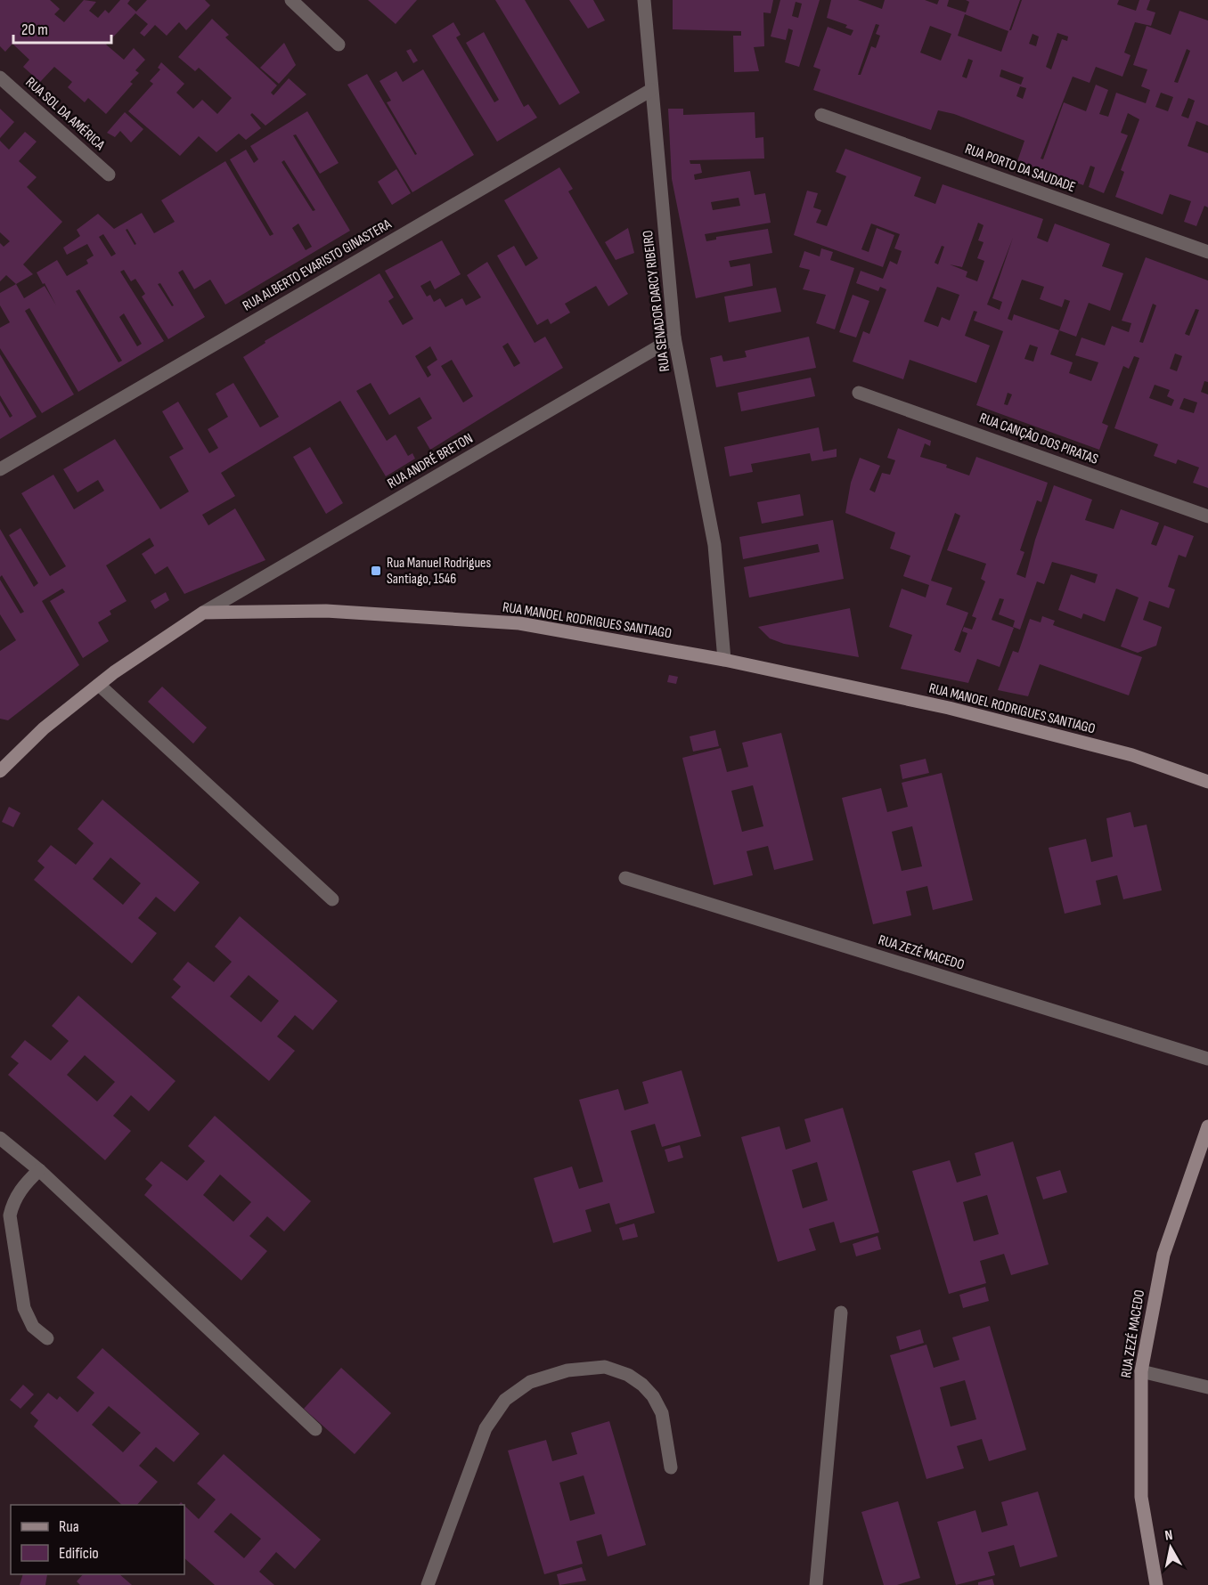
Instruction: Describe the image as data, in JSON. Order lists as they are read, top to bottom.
{
  "streets": {
    "main road": ["RUA MANOEL RODRIGUES SANTIAGO", "RUA ZEZÉ MACEDO"],
    "street": [
      "RUA SOL DA AMÉRICA",
      "RUA PORTO DA SAUDADE",
      "RUA ALBERTO EVARISTO GINASTERA",
      "RUA SENADOR DARCY RIBEIRO",
      "RUA CANÇÃO DOS PIRATAS",
      "RUA ANDRÉ BRETON"
    ]
  },
  "crossings": [
    ["RUA ALBERTO EVARISTO GINASTERA", "RUA SENADOR DARCY RIBEIRO"],
    ["RUA SENADOR DARCY RIBEIRO", "RUA ANDRÉ BRETON"],
    ["RUA SENADOR DARCY RIBEIRO", "RUA MANOEL RODRIGUES SANTIAGO"],
    ["RUA ANDRÉ BRETON", "RUA MANOEL RODRIGUES SANTIAGO"]
  ],
  "places": {
    "transit": ["Rua Manuel Rodrigues Santiago, 1546"]
  },
  "legend": ["Rua", "Edifício"],
  "scale_bar": "20 m",
  "north": "top"
}
